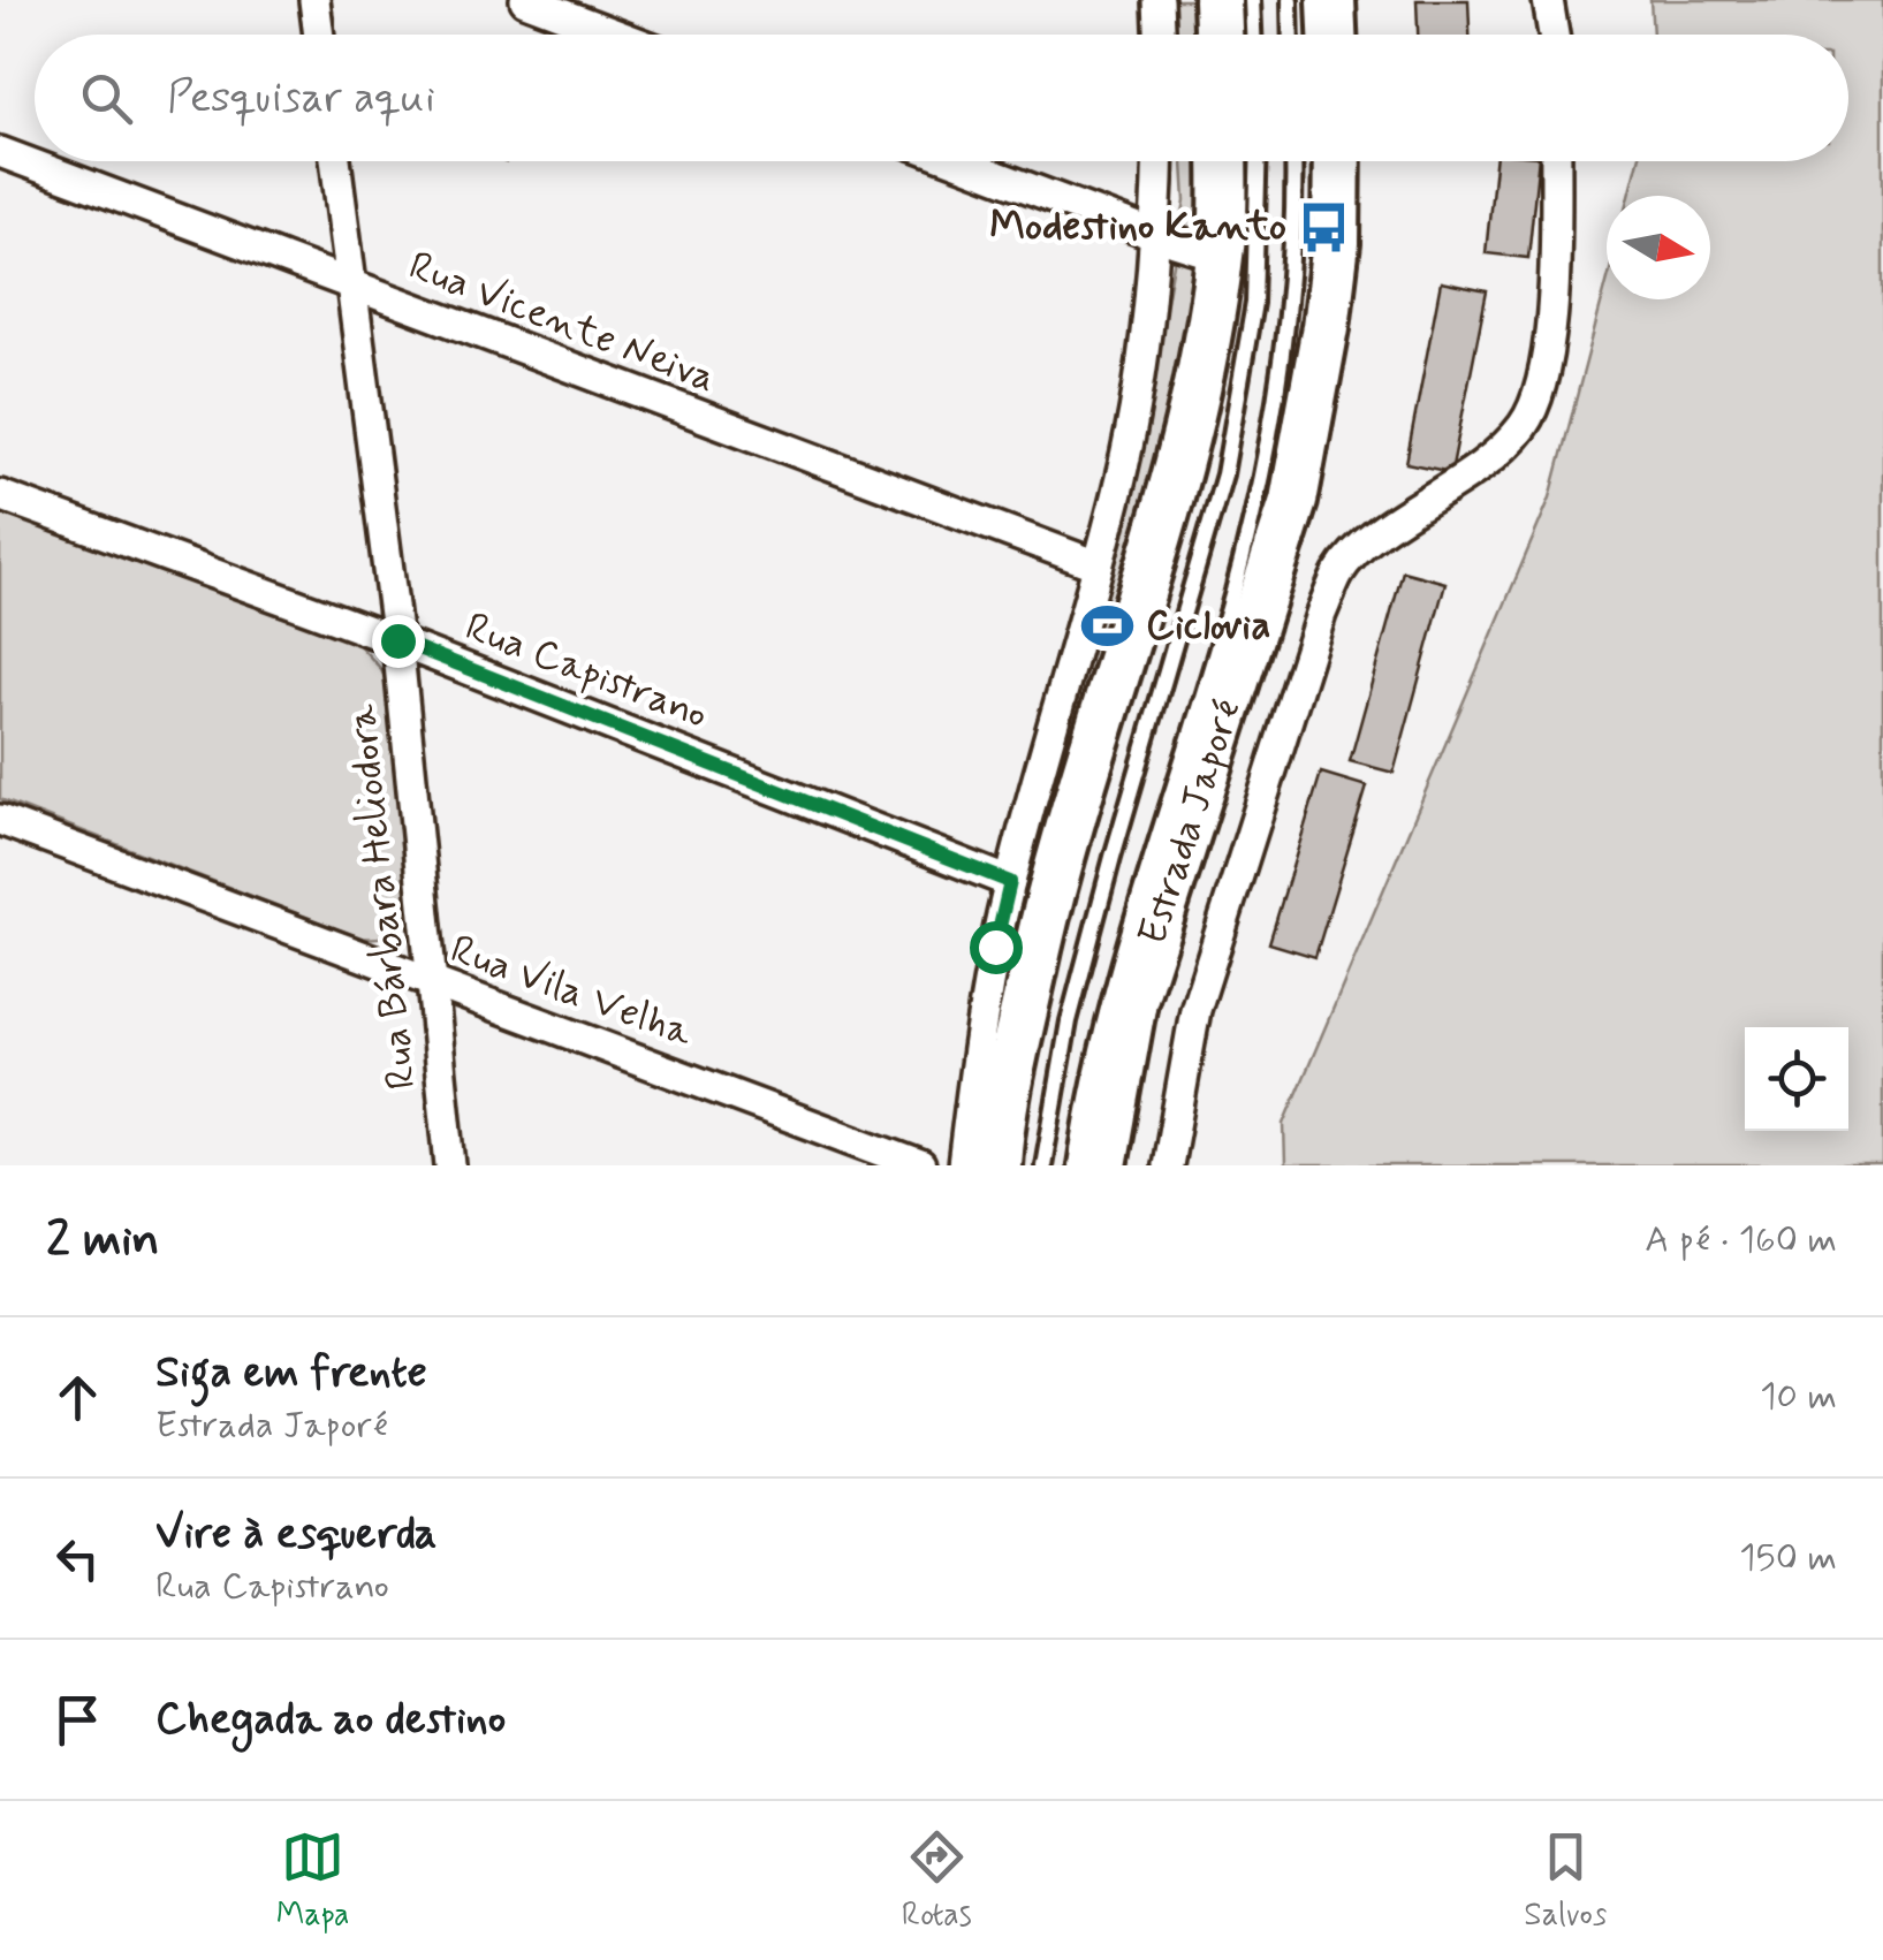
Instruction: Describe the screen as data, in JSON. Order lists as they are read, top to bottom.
{
  "streets": {
    "main road": ["Estrada Japoré"],
    "street": [
      "Rua Vicente Neiva",
      "Rua Capistrano",
      "Rua Bárbara Heliodora",
      "Rua Vila Velha"
    ]
  },
  "crossings": [
    ["Rua Vicente Neiva", "Rua Bárbara Heliodora"],
    ["Rua Capistrano", "Rua Bárbara Heliodora"],
    ["Rua Bárbara Heliodora", "Rua Vila Velha"]
  ],
  "places": {
    "bus stop": ["Modestino Kanto"],
    "sports": ["Ciclovia"]
  },
  "north": "right",
  "page": {
    "search": "Pesquisar aqui",
    "heading": ["2 min", "A pé · 160 m"],
    "list": [
      ["Siga em frente", "Estrada Japoré", "10 m"],
      ["Vire à esquerda", "Rua Capistrano", "150 m"],
      "Chegada ao destino"
    ],
    "nav": ["Mapa", "Rotas", "Salvos"]
  }
}
